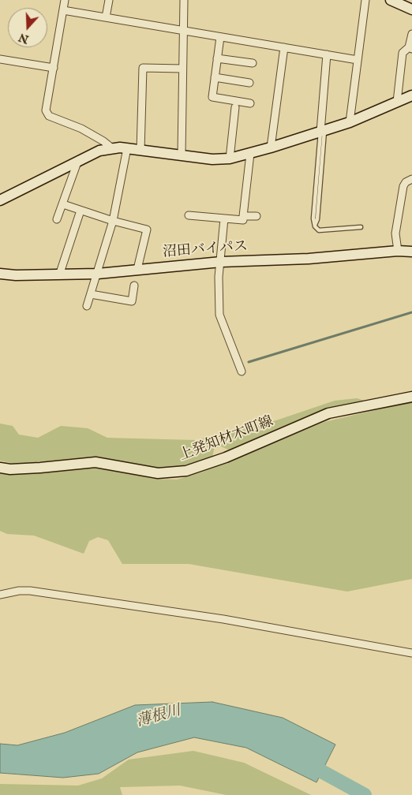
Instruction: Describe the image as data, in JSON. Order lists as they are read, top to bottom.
{
  "streets": {
    "street": ["沼田バイパス", "上発知材木町線"]
  },
  "water": ["薄根川"],
  "north": "bottom"
}
